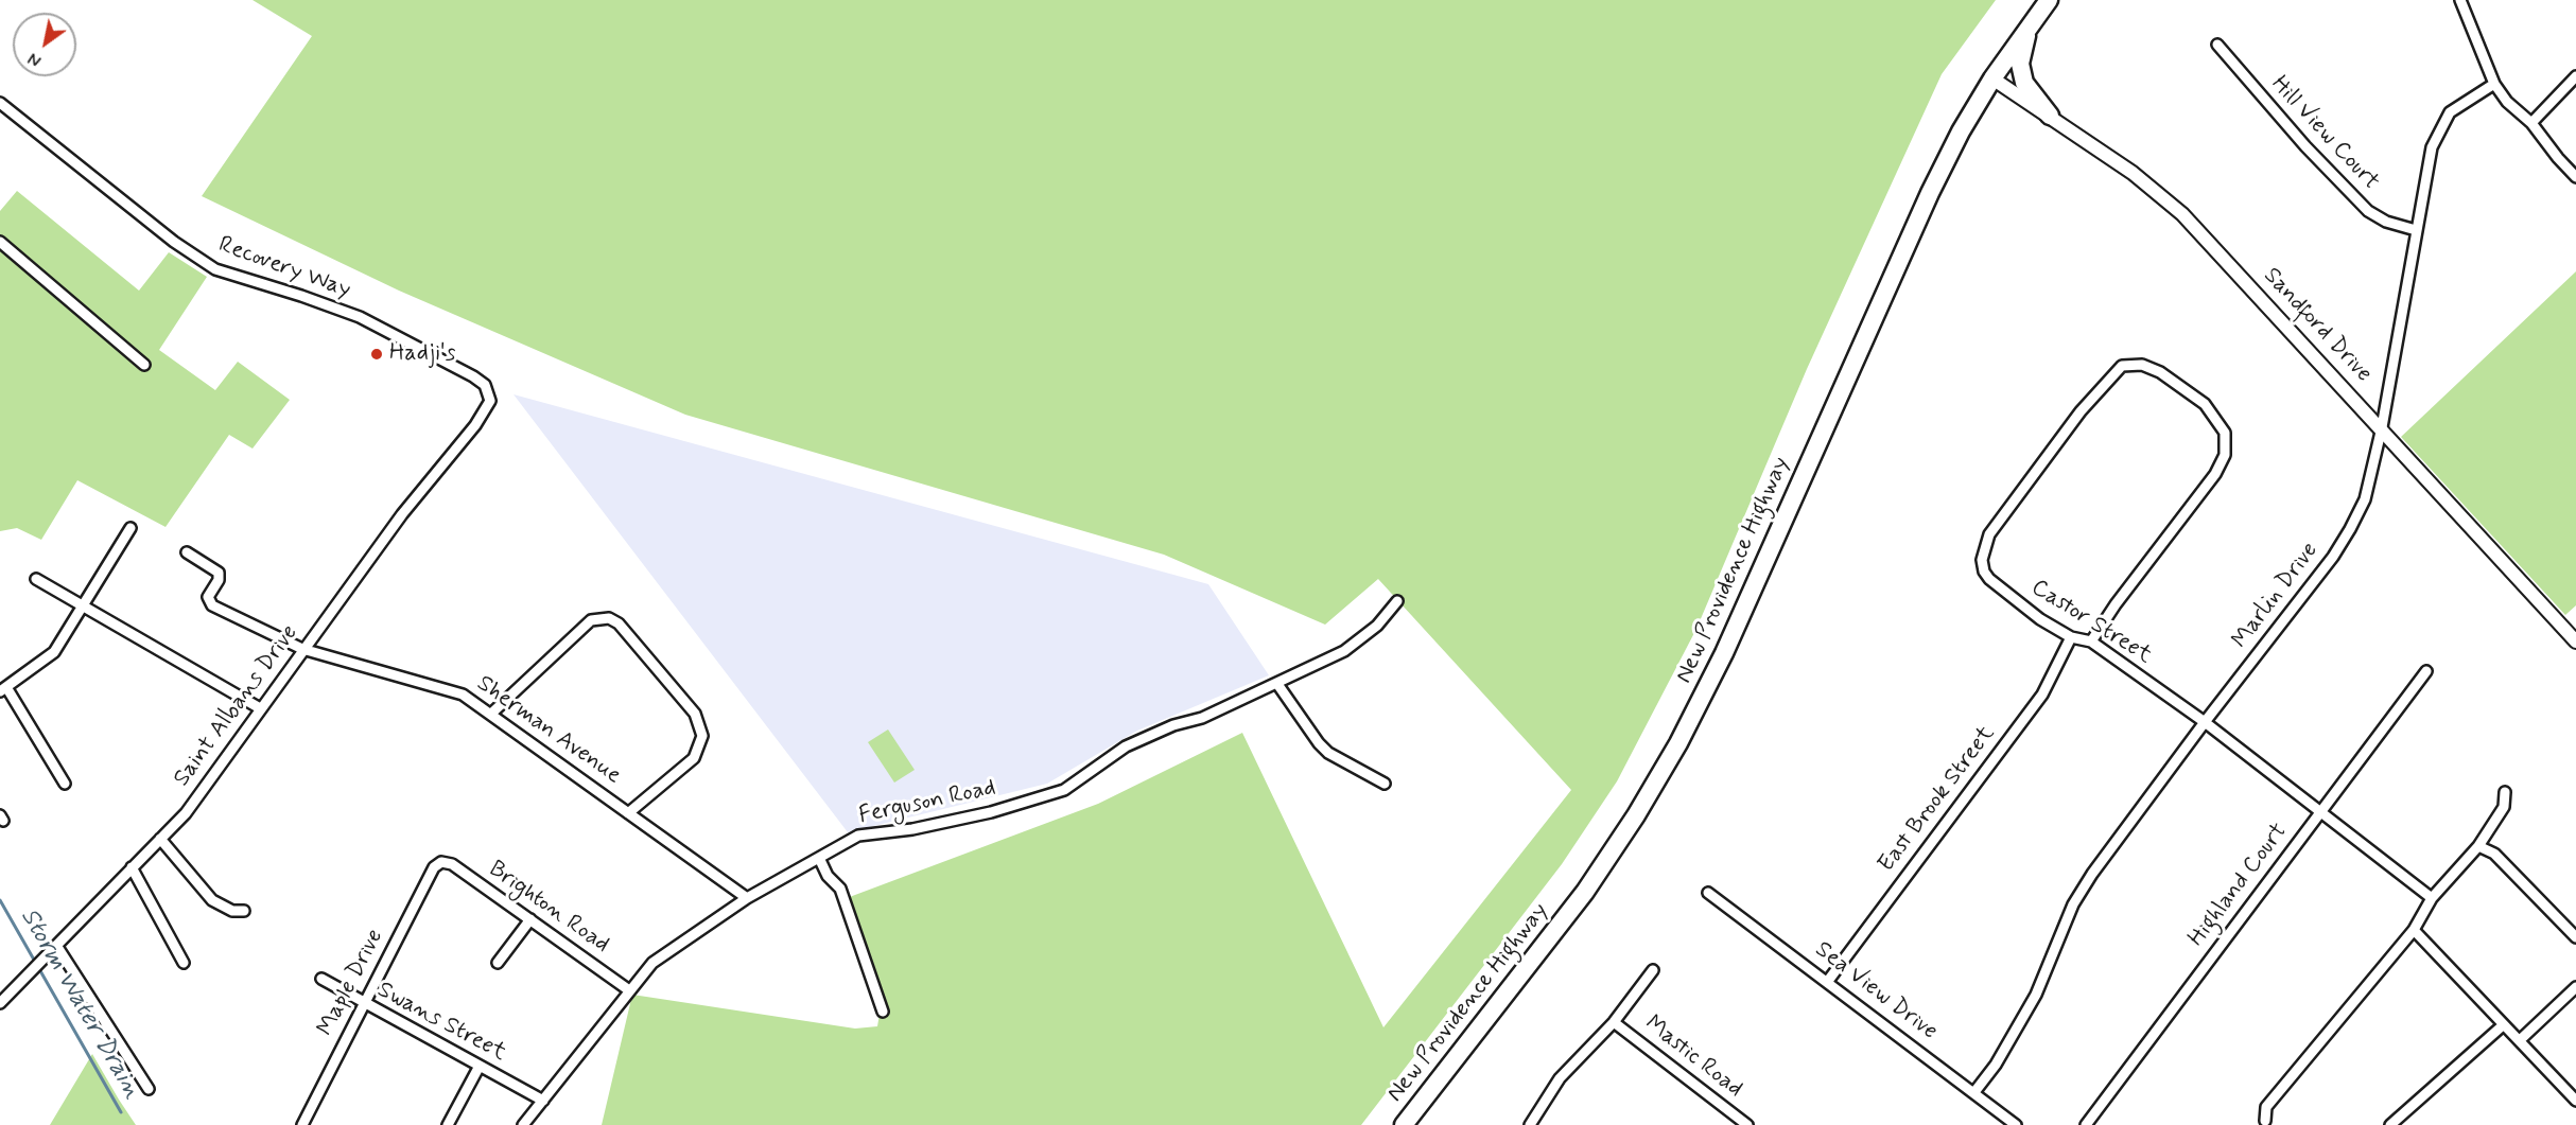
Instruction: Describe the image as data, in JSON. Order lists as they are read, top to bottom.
{
  "streets": {
    "highway": ["New Providence Highway"],
    "street": [
      "Hill View Court",
      "Recovery Way",
      "Sandford Drive",
      "Marlin Drive",
      "Castor Street",
      "Saint Albans Drive",
      "Sherman Avenue",
      "East Brook Street",
      "Ferguson Road",
      "Highland Court",
      "Brighton Road",
      "Maple Drive",
      "Sea View Drive",
      "Swans Street",
      "Mastic Road"
    ]
  },
  "crossings": [
    ["Hill View Court", "Marlin Drive"],
    ["Recovery Way", "Saint Albans Drive"],
    ["Sandford Drive", "New Providence Highway"],
    ["Sandford Drive", "Marlin Drive"],
    ["Marlin Drive", "Castor Street"],
    ["Marlin Drive", "Sea View Drive"],
    ["Castor Street", "East Brook Street"],
    ["Castor Street", "Highland Court"],
    ["Saint Albans Drive", "Sherman Avenue"],
    ["Sherman Avenue", "Ferguson Road"],
    ["East Brook Street", "Sea View Drive"],
    ["Ferguson Road", "Brighton Road"],
    ["Ferguson Road", "Swans Street"],
    ["Brighton Road", "Maple Drive"],
    ["Maple Drive", "Swans Street"]
  ],
  "water": ["Storm Water Drain"],
  "places": ["Hadji's"],
  "north": "bottom left"
}
